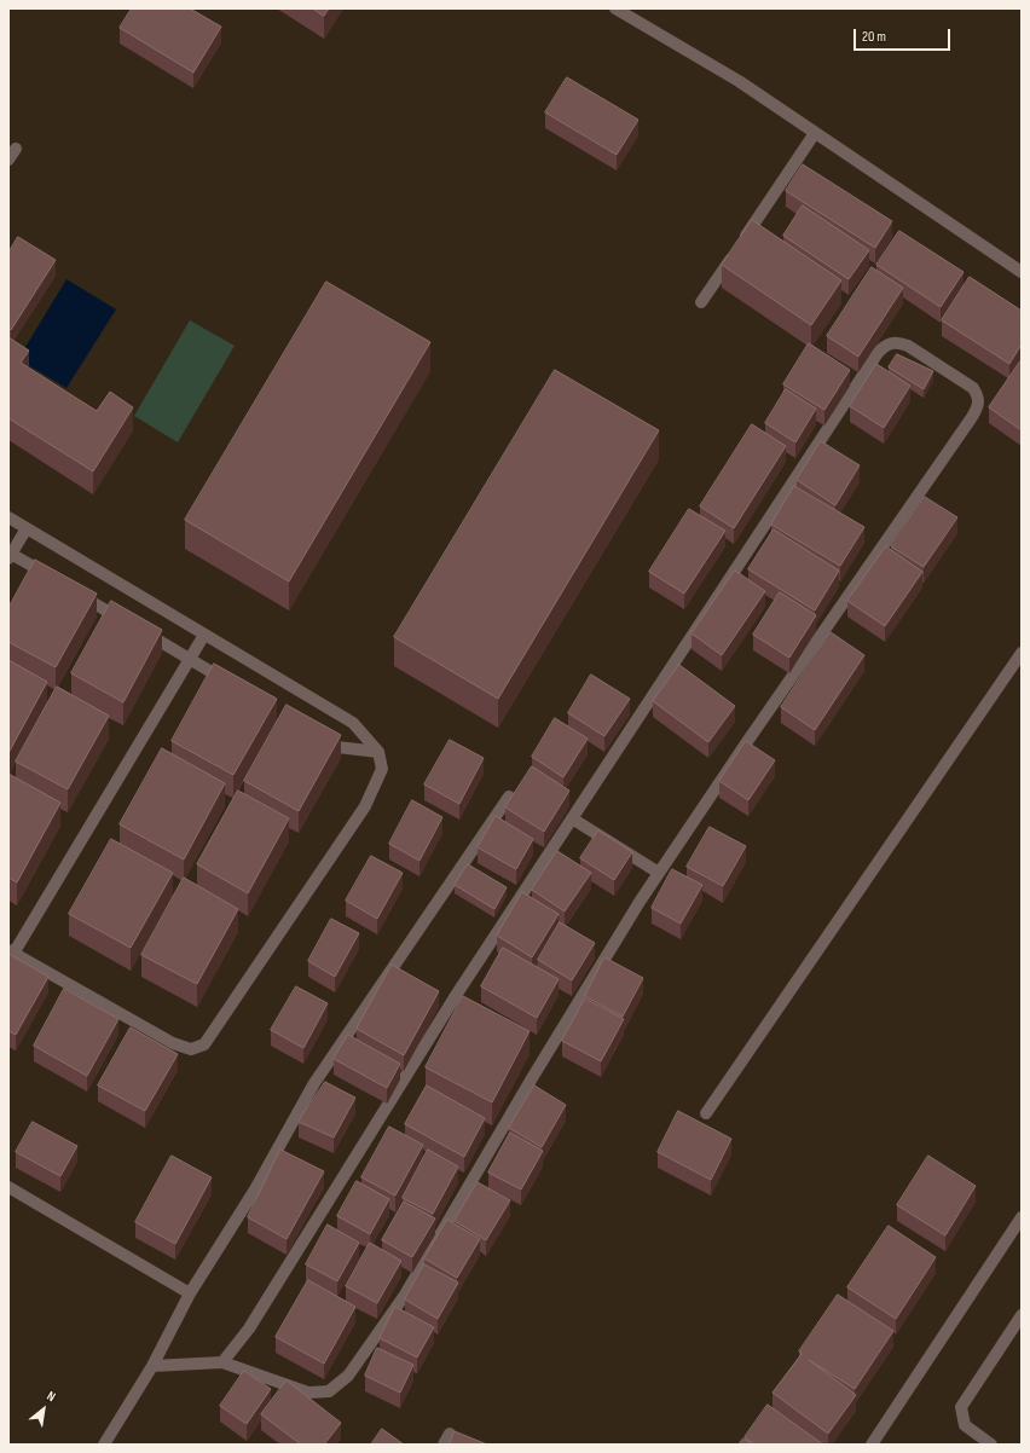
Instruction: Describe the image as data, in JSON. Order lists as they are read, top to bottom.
{
  "scale_bar": "20 m",
  "north": "top right"
}
